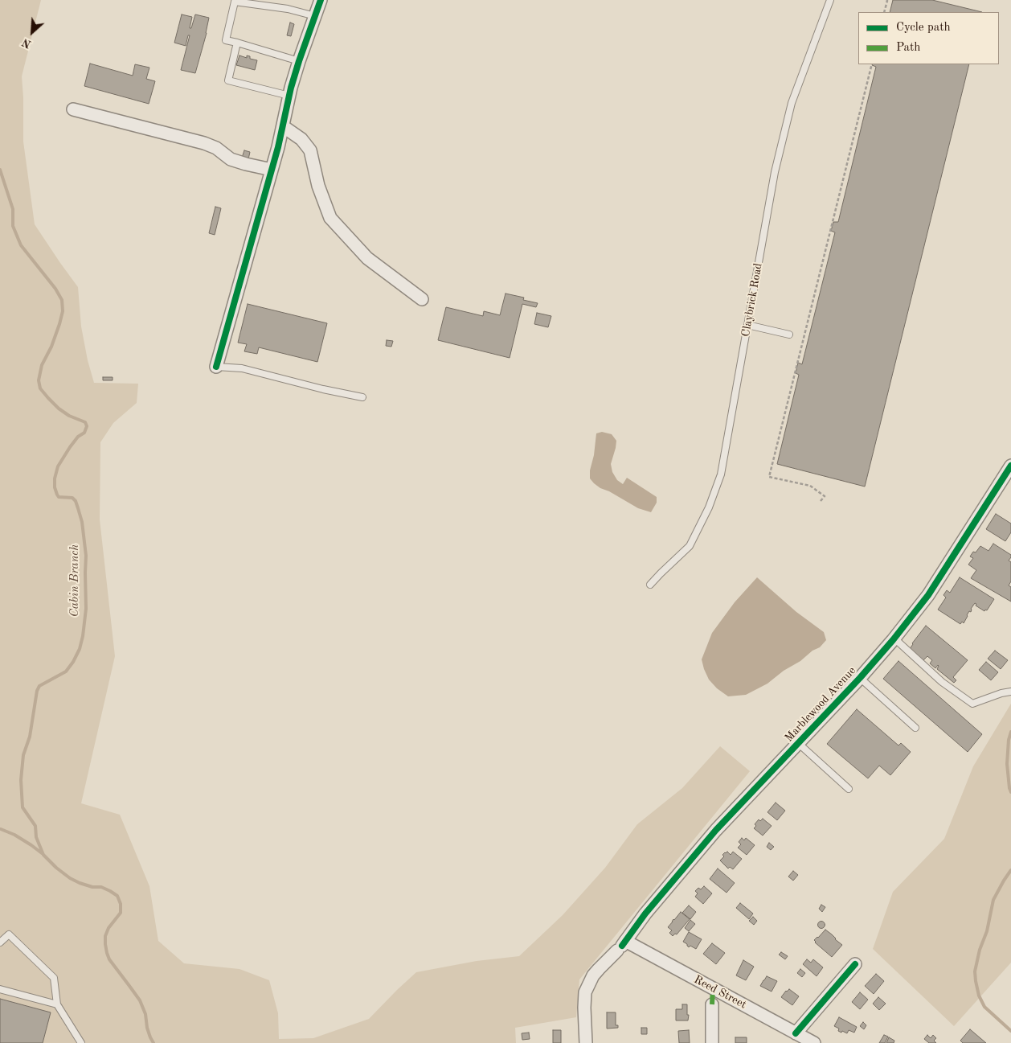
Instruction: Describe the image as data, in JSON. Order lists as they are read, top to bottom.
{
  "streets": {
    "street": ["Marblewood Avenue", "Reed Street"],
    "lane": ["Claybrick Road"]
  },
  "crossings": [
    ["Marblewood Avenue", "Reed Street"]
  ],
  "water": ["Cabin Branch"],
  "legend": ["Cycle path", "Path"],
  "north": "bottom left"
}
